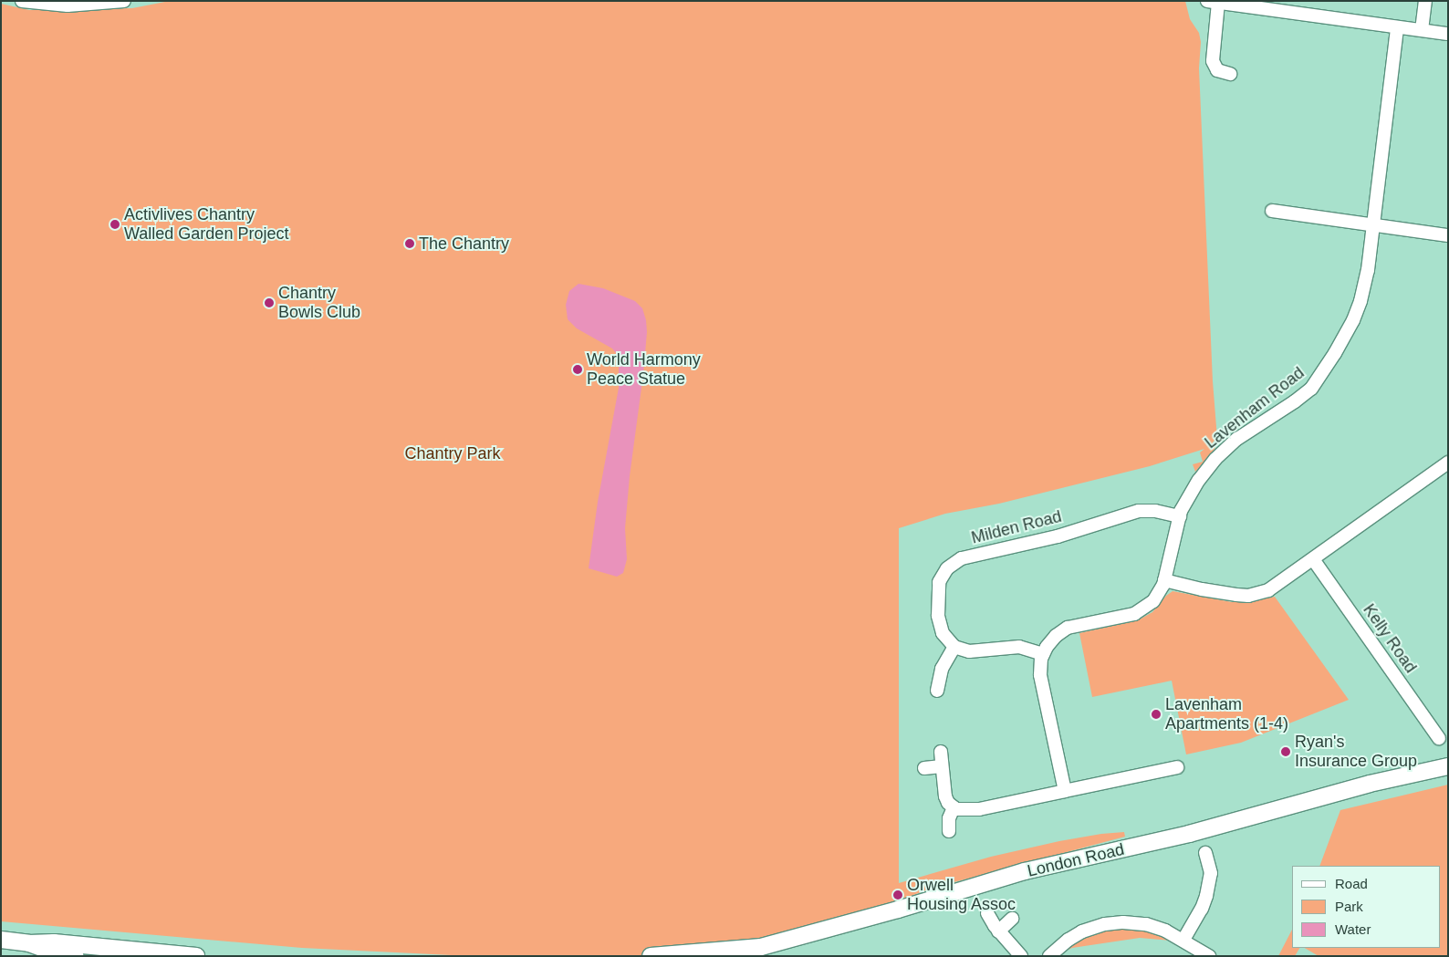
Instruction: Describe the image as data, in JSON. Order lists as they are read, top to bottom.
{
  "streets": {
    "main road": ["London Road"],
    "street": ["Lavenham Road", "Milden Road", "Kelly Road"]
  },
  "crossings": [
    ["Lavenham Road", "Milden Road"]
  ],
  "parks": ["Chantry Park"],
  "places": [
    "Activlives Chantry Walled Garden Project",
    "The Chantry",
    "Chantry Bowls Club",
    "World Harmony Peace Statue",
    "Lavenham Apartments (1-4)",
    "Ryan's Insurance Group",
    "Orwell Housing Assoc"
  ],
  "legend": ["Road", "Park", "Water"]
}
